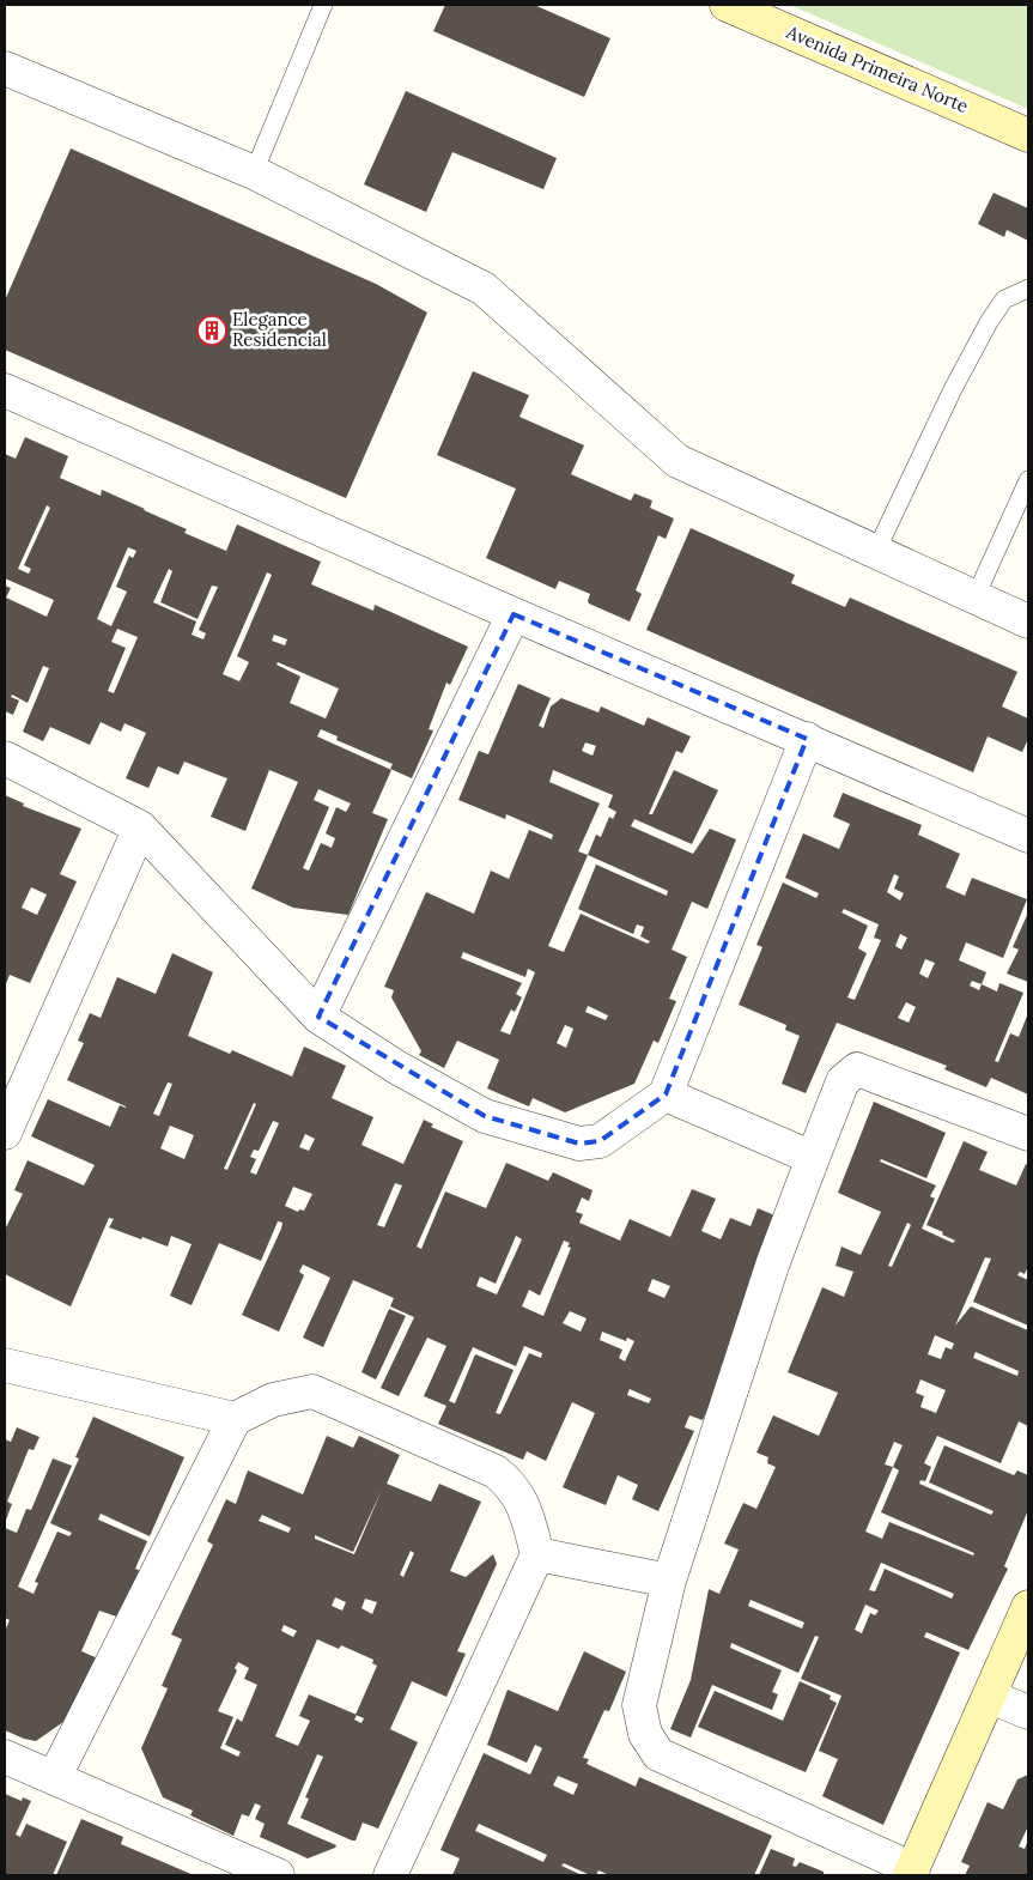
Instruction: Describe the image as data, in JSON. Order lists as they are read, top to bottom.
{
  "streets": {
    "main road": ["Avenida Primeira Norte"]
  },
  "places": {
    "building": ["Elegance Residencial"]
  }
}
